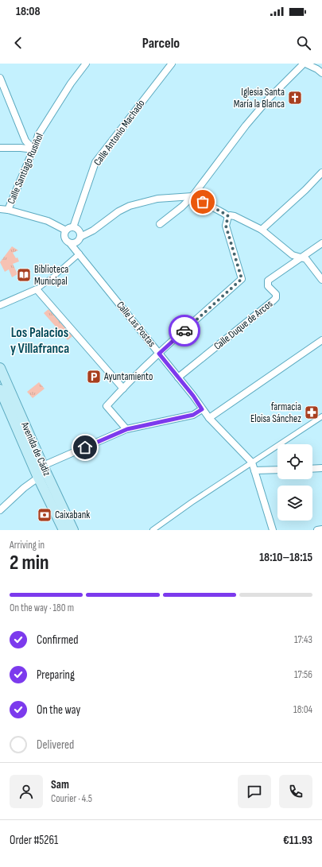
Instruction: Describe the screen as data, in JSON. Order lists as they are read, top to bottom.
{
  "streets": {
    "main road": ["Avenida de Cádiz"],
    "street": [
      "Calle Antonio Machado",
      "Calle Santiago Rusiñol",
      "Calle Las Postas",
      "Calle Duque de Arcos"
    ]
  },
  "crossings": [
    ["Calle Antonio Machado", "Calle Las Postas"],
    ["Calle Las Postas", "Calle Duque de Arcos"]
  ],
  "districts": ["Los Palacios y Villafranca"],
  "places": {
    "church": ["Iglesia Santa María la Blanca"],
    "library": ["Biblioteca Municipal"],
    "parking": ["Ayuntamiento"],
    "pharmacy": ["farmacia Eloisa Sánchez"],
    "bank": ["Caixabank"]
  },
  "page": {
    "status": "18:08",
    "header": "Parcelo",
    "heading": ["2 min", "Arriving in", "18:10–18:15"],
    "panel": [
      "Sam",
      "Courier · 4.5",
      "Order #5261",
      "€11.93"
    ],
    "bar": "On the way · 180 m",
    "list": [
      ["Confirmed", "17:43"],
      ["Preparing", "17:56"],
      ["On the way", "18:04"],
      "Delivered"
    ]
  }
}
